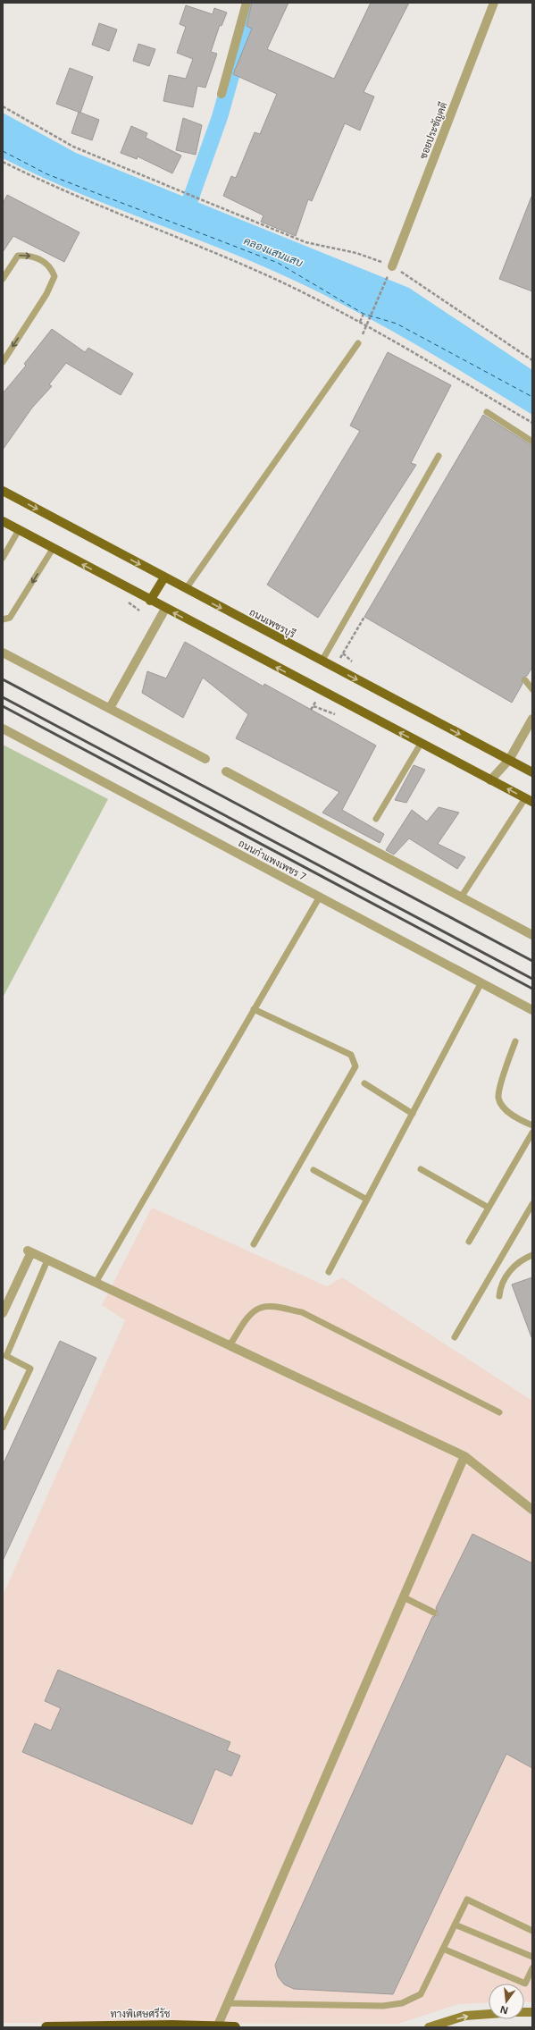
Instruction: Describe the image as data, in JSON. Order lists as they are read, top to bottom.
{
  "streets": {
    "highway": ["ทางพิเศษศรีรัช"],
    "main road": ["ถนนเพชรบุรี"],
    "street": ["ซอยประชัญคดี", "ถนนกำแพงเพชร 7"]
  },
  "water": ["คลองแสนแสบ"],
  "north": "bottom"
}
